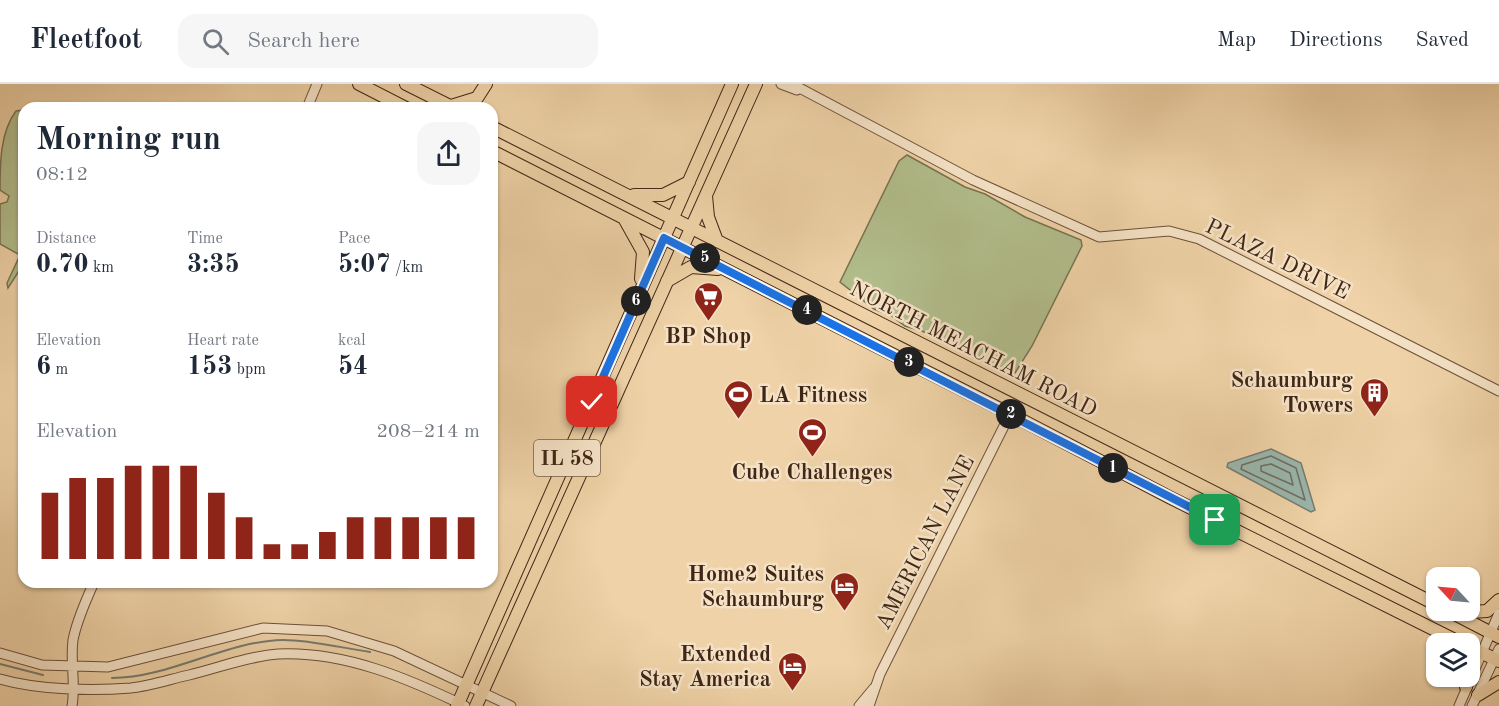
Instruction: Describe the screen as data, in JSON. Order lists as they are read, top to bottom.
{
  "streets": {
    "main road": ["NORTH MEACHAM ROAD", "IL 58"],
    "street": ["PLAZA DRIVE", "AMERICAN LANE"]
  },
  "crossings": [
    ["NORTH MEACHAM ROAD", "IL 58"],
    ["NORTH MEACHAM ROAD", "AMERICAN LANE"]
  ],
  "places": {
    "supermarket": ["BP Shop"],
    "building": ["Schaumburg Towers"],
    "sports": ["LA Fitness", "Cube Challenges"],
    "hotel": ["Home2 Suites Schaumburg", "Extended Stay America"]
  },
  "north": "top left",
  "page": {
    "header": "Fleetfoot",
    "search": "Search here",
    "nav": ["Map", "Directions", "Saved"],
    "heading": ["Morning run", "08:12"],
    "stats": [
      ["Distance", "0.70 km"],
      ["Time", "3:35"],
      ["Pace", "5:07 /km"],
      ["Elevation", "6 m"],
      ["Heart rate", "153 bpm"],
      ["kcal", "54"]
    ],
    "pins": [
      "5",
      "6",
      "4",
      "3",
      "2",
      "1"
    ],
    "chart": ["Elevation", "208–214 m"]
  }
}
